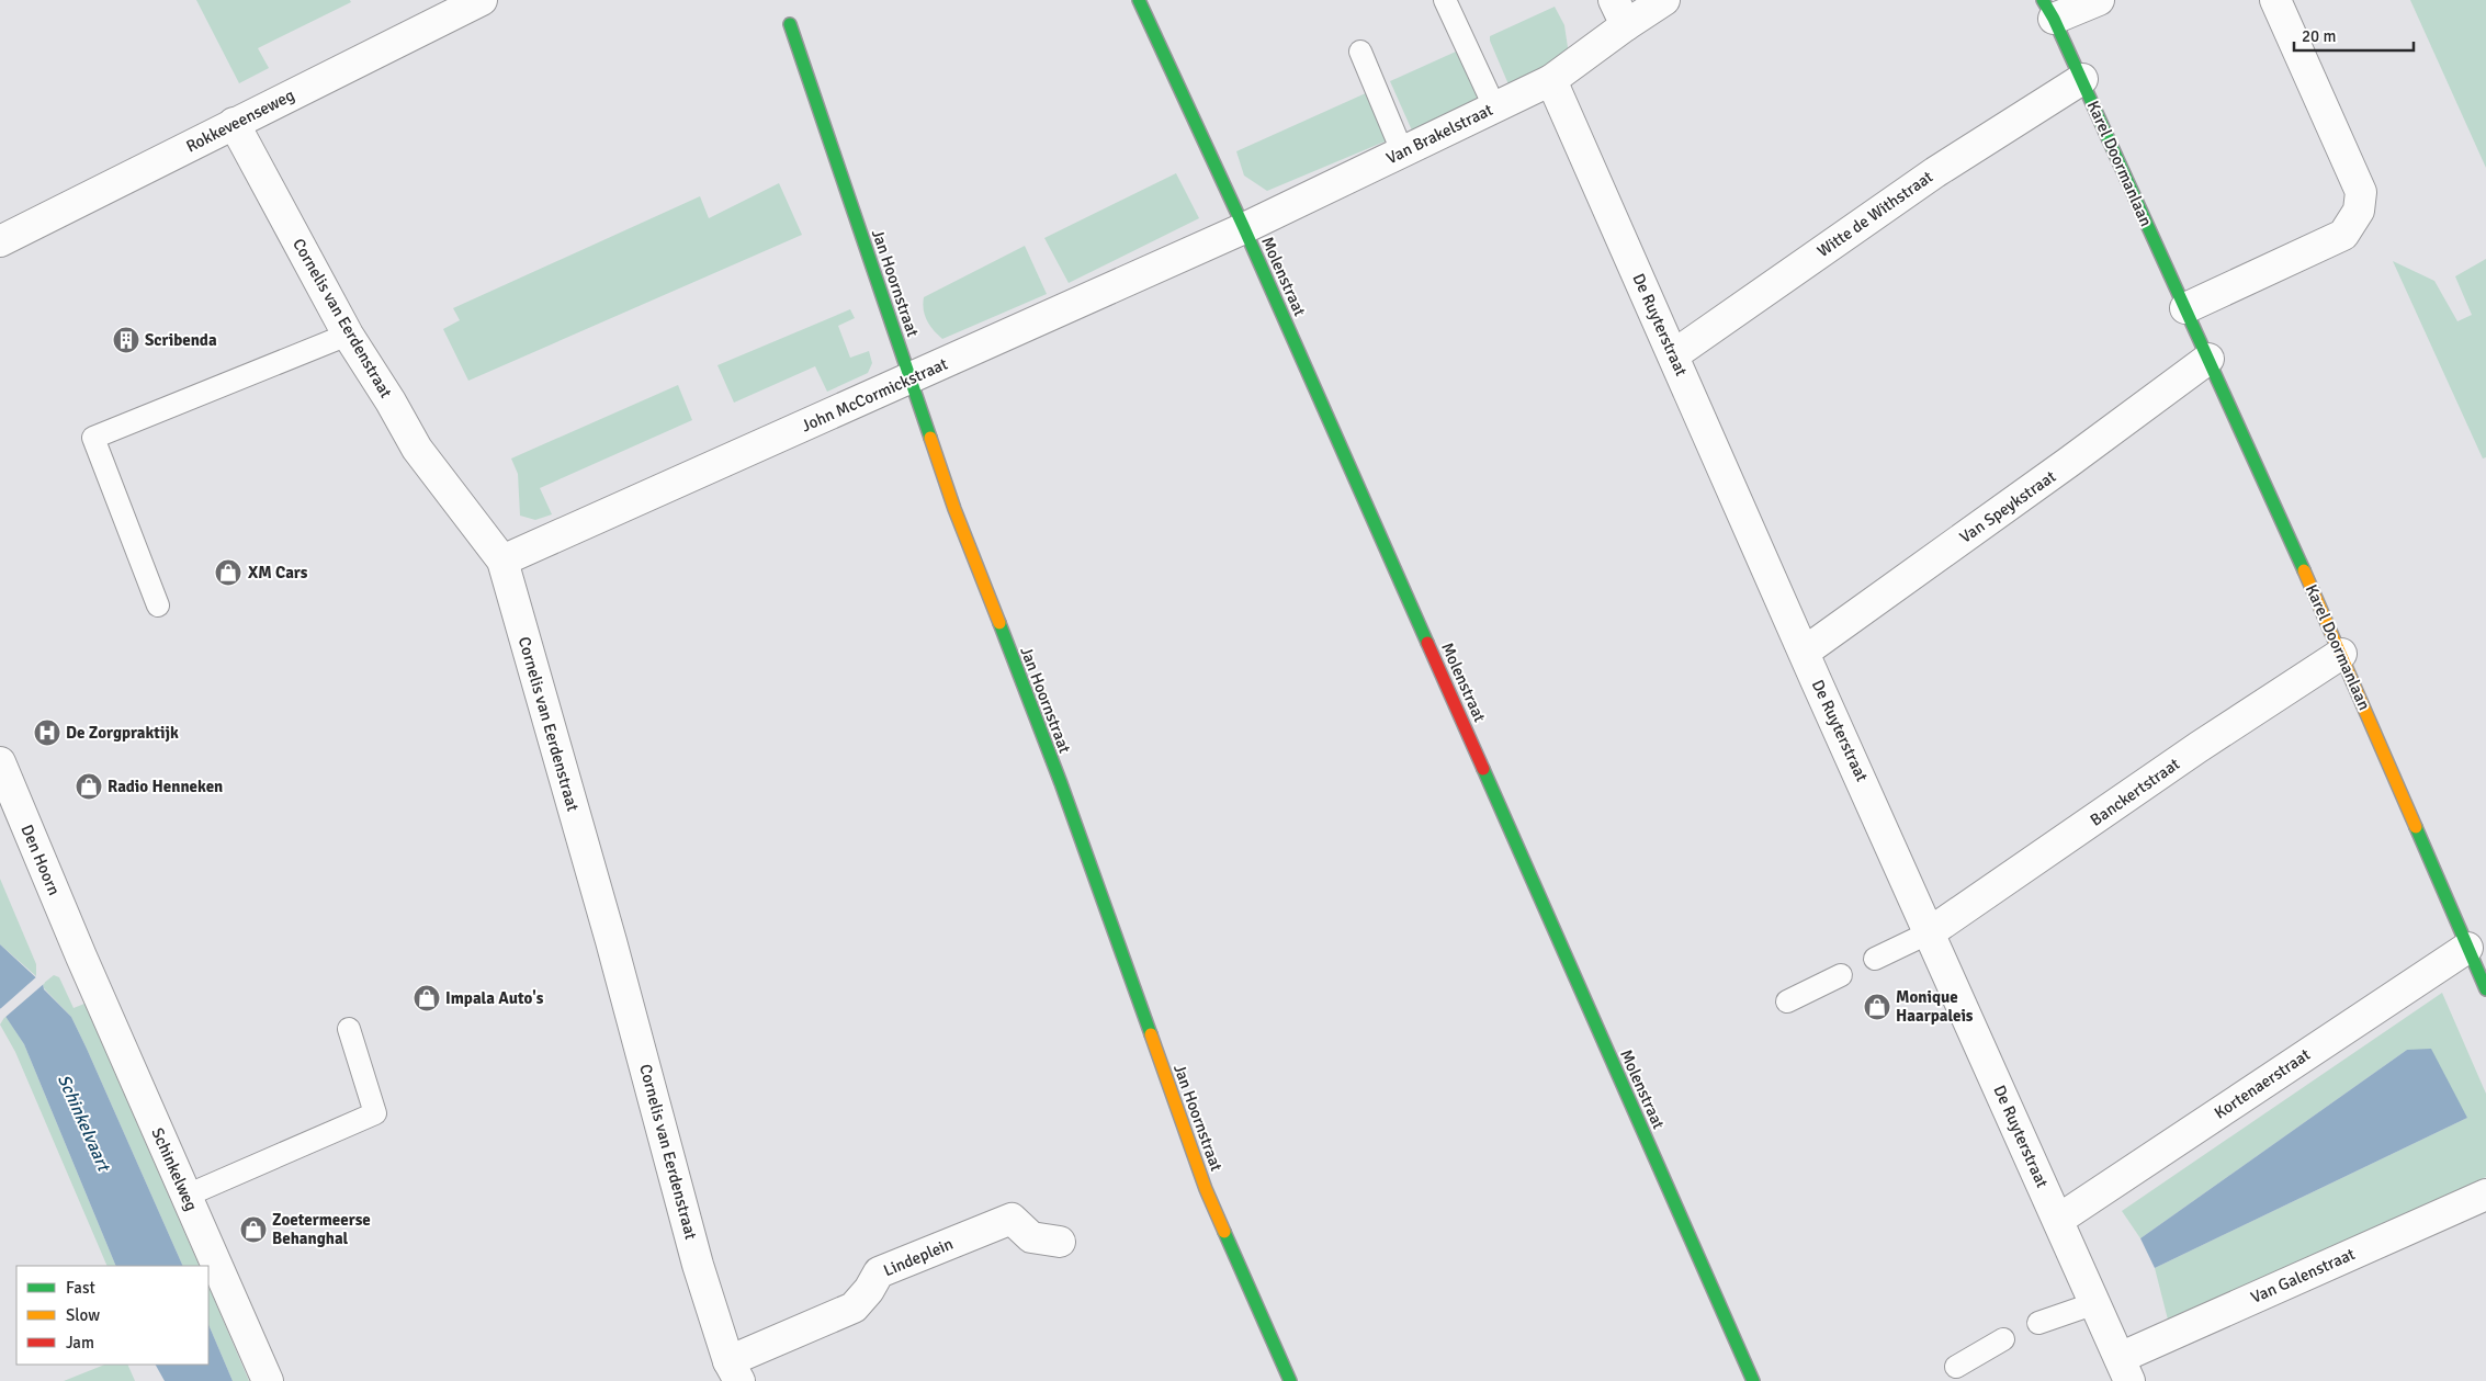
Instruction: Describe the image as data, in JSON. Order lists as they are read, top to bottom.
{
  "streets": {
    "street": [
      "Rokkeveenseweg",
      "Van Brakelstraat",
      "Karel Doormanlaan",
      "Witte de Withstraat",
      "Molenstraat",
      "Jan Hoornstraat",
      "Cornelis van Eerdenstraat",
      "De Ruyterstraat",
      "John McCormickstraat",
      "Van Speykstraat",
      "Banckertstraat",
      "Den Hoorn",
      "Kortenaerstraat",
      "Schinkelweg",
      "Lindeplein",
      "Van Galenstraat"
    ]
  },
  "crossings": [
    ["Rokkeveenseweg", "Cornelis van Eerdenstraat"],
    ["Van Brakelstraat", "Molenstraat"],
    ["Van Brakelstraat", "De Ruyterstraat"],
    ["Van Brakelstraat", "John McCormickstraat"],
    ["Karel Doormanlaan", "Witte de Withstraat"],
    ["Karel Doormanlaan", "Van Speykstraat"],
    ["Karel Doormanlaan", "Banckertstraat"],
    ["Karel Doormanlaan", "Kortenaerstraat"],
    ["Witte de Withstraat", "De Ruyterstraat"],
    ["Molenstraat", "John McCormickstraat"],
    ["Jan Hoornstraat", "John McCormickstraat"],
    ["Cornelis van Eerdenstraat", "John McCormickstraat"],
    ["Cornelis van Eerdenstraat", "Lindeplein"],
    ["De Ruyterstraat", "Van Speykstraat"],
    ["De Ruyterstraat", "Banckertstraat"],
    ["De Ruyterstraat", "Kortenaerstraat"],
    ["De Ruyterstraat", "Van Galenstraat"],
    ["Den Hoorn", "Schinkelweg"]
  ],
  "water": ["Schinkelvaart"],
  "places": {
    "building": ["Scribenda"],
    "shop": [
      "XM Cars",
      "Radio Henneken",
      "Impala Auto's",
      "Monique Haarpaleis",
      "Zoetermeerse Behanghal"
    ],
    "hospital": ["De Zorgpraktijk"]
  },
  "legend": ["Fast", "Slow", "Jam"],
  "scale_bar": "20 m"
}
